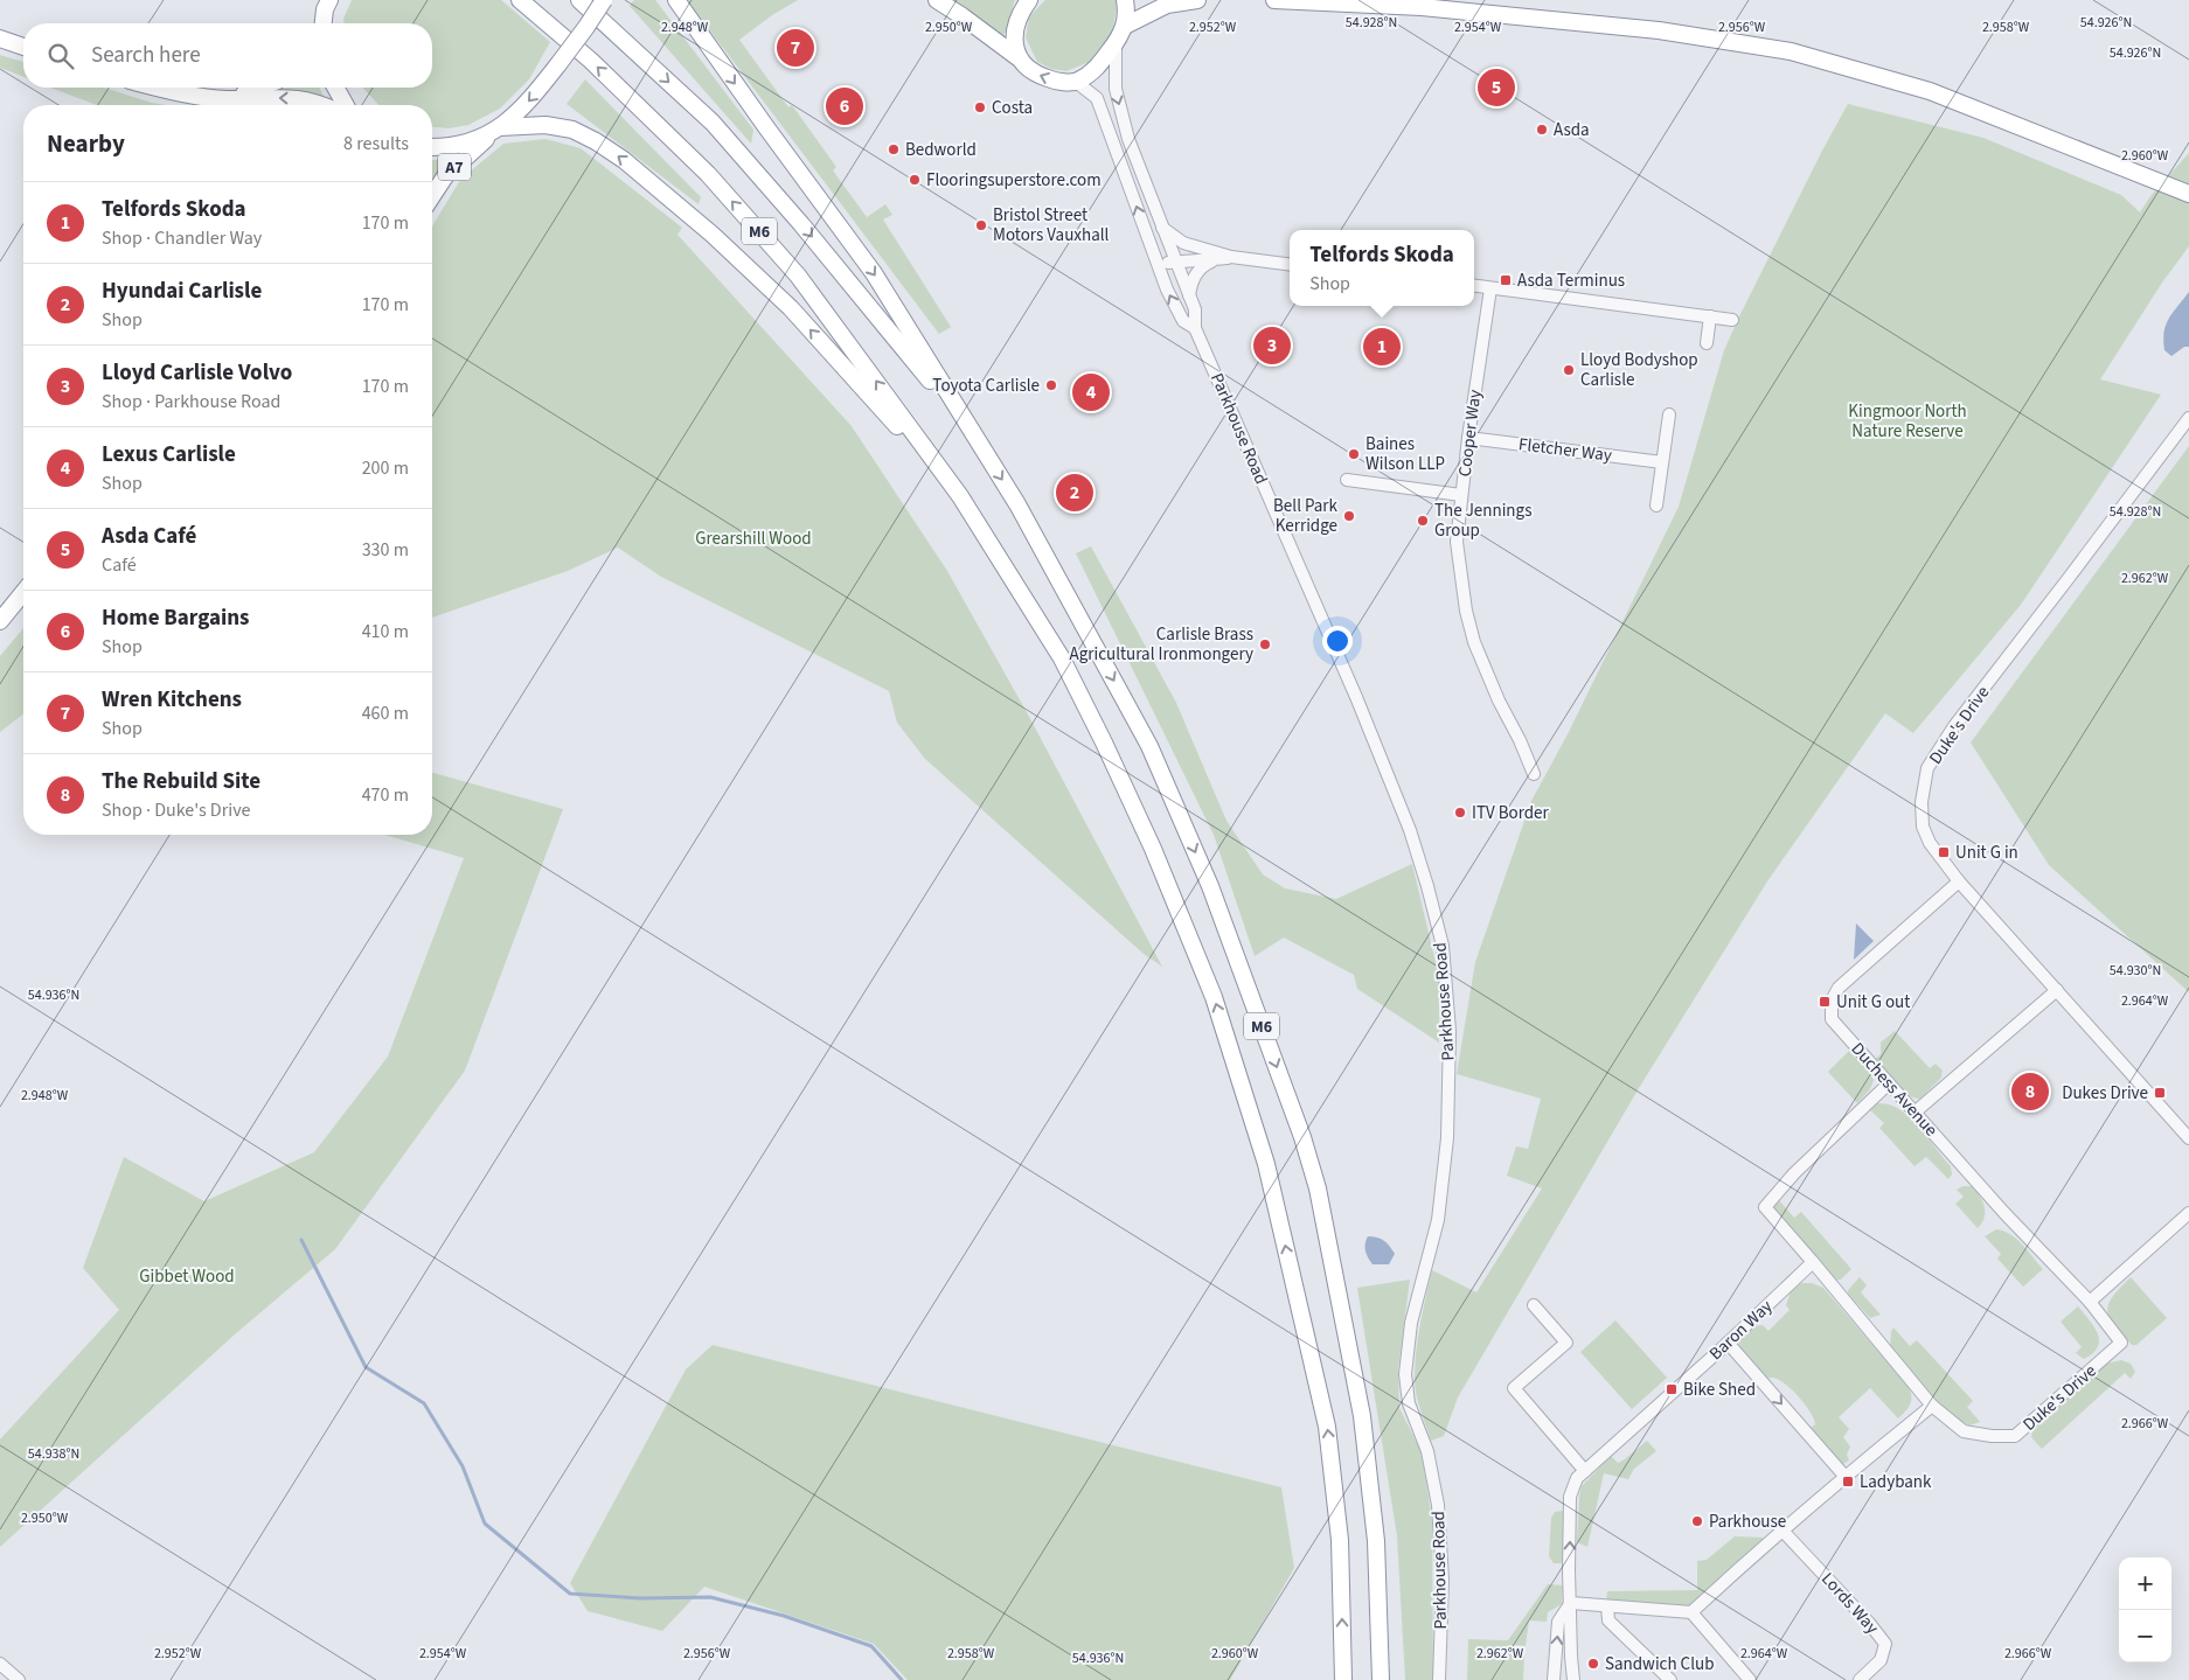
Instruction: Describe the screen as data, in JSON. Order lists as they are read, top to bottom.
{
  "streets": {
    "highway": ["A7", "M6"],
    "street": [
      "Parkhouse Road",
      "Cooper Way",
      "Fletcher Way",
      "Duke's Drive",
      "Duchess Avenue",
      "Baron Way",
      "Lords Way"
    ]
  },
  "crossings": [
    ["A7", "M6"],
    ["Cooper Way", "Fletcher Way"],
    ["Duke's Drive", "Duchess Avenue"],
    ["Duke's Drive", "Baron Way"]
  ],
  "parks": ["Kingmoor North Nature Reserve", "Grearshill Wood", "Gibbet Wood"],
  "places": {
    "other": [
      "Costa",
      "Asda",
      "Bedworld",
      "Flooringsuperstore.com",
      "Bristol Street Motors Vauxhall",
      "Lloyd Bodyshop Carlisle",
      "Toyota Carlisle",
      "Baines Wilson LLP",
      "Bell Park Kerridge",
      "The Jennings Group",
      "Carlisle Brass Agricultural Ironmongery",
      "ITV Border",
      "Parkhouse",
      "Sandwich Club"
    ],
    "transit": [
      "Asda Terminus",
      "Unit G in",
      "Unit G out",
      "Dukes Drive",
      "Bike Shed",
      "Ladybank"
    ]
  },
  "page": {
    "search": "Search here",
    "pins": [
      "7",
      "5",
      "6",
      "3",
      "1",
      "4",
      "2",
      "8"
    ],
    "heading": ["Nearby", "8 results"],
    "list": [
      {
        "mark": "1",
        "name": "Telfords Skoda",
        "note": "Shop · Chandler Way",
        "value": "170 m"
      },
      {
        "mark": "2",
        "name": "Hyundai Carlisle",
        "note": "Shop",
        "value": "170 m"
      },
      {
        "mark": "3",
        "name": "Lloyd Carlisle Volvo",
        "note": "Shop · Parkhouse Road",
        "value": "170 m"
      },
      {
        "mark": "4",
        "name": "Lexus Carlisle",
        "note": "Shop",
        "value": "200 m"
      },
      {
        "mark": "5",
        "name": "Asda Café",
        "note": "Café",
        "value": "330 m"
      },
      {
        "mark": "6",
        "name": "Home Bargains",
        "note": "Shop",
        "value": "410 m"
      },
      {
        "mark": "7",
        "name": "Wren Kitchens",
        "note": "Shop",
        "value": "460 m"
      },
      {
        "mark": "8",
        "name": "The Rebuild Site",
        "note": "Shop · Duke's Drive",
        "value": "470 m"
      }
    ],
    "popup": ["Telfords Skoda", "Shop"],
    "map_buttons": ["+", "−"]
  },
  "coordinates": [
    "54.928°N",
    "54.926°N",
    "2.948°W",
    "2.950°W",
    "2.952°W",
    "2.954°W",
    "2.956°W",
    "2.958°W",
    "2.960°W",
    "2.962°W",
    "54.930°N",
    "54.936°N",
    "2.964°W",
    "2.966°W",
    "54.938°N"
  ]
}
